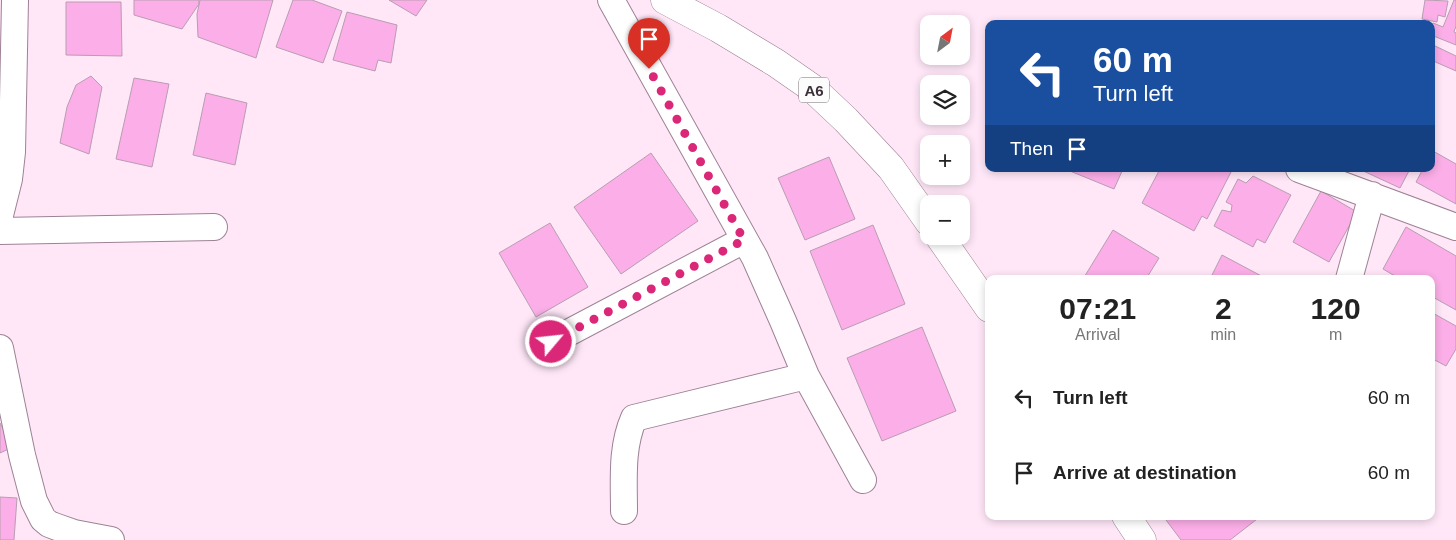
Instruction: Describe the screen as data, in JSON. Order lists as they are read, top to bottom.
{
  "streets": {
    "highway": ["A6"]
  },
  "north": "top right",
  "page": {
    "map_buttons": ["+", "−"],
    "turn": ["60 m", "Turn left"],
    "then": "Then",
    "eta": [
      "07:21",
      "Arrival",
      "2",
      "min",
      "120",
      "m"
    ],
    "list": [
      {
        "name": "Turn left",
        "value": "60 m"
      },
      {
        "name": "Arrive at destination",
        "value": "60 m"
      }
    ]
  }
}
